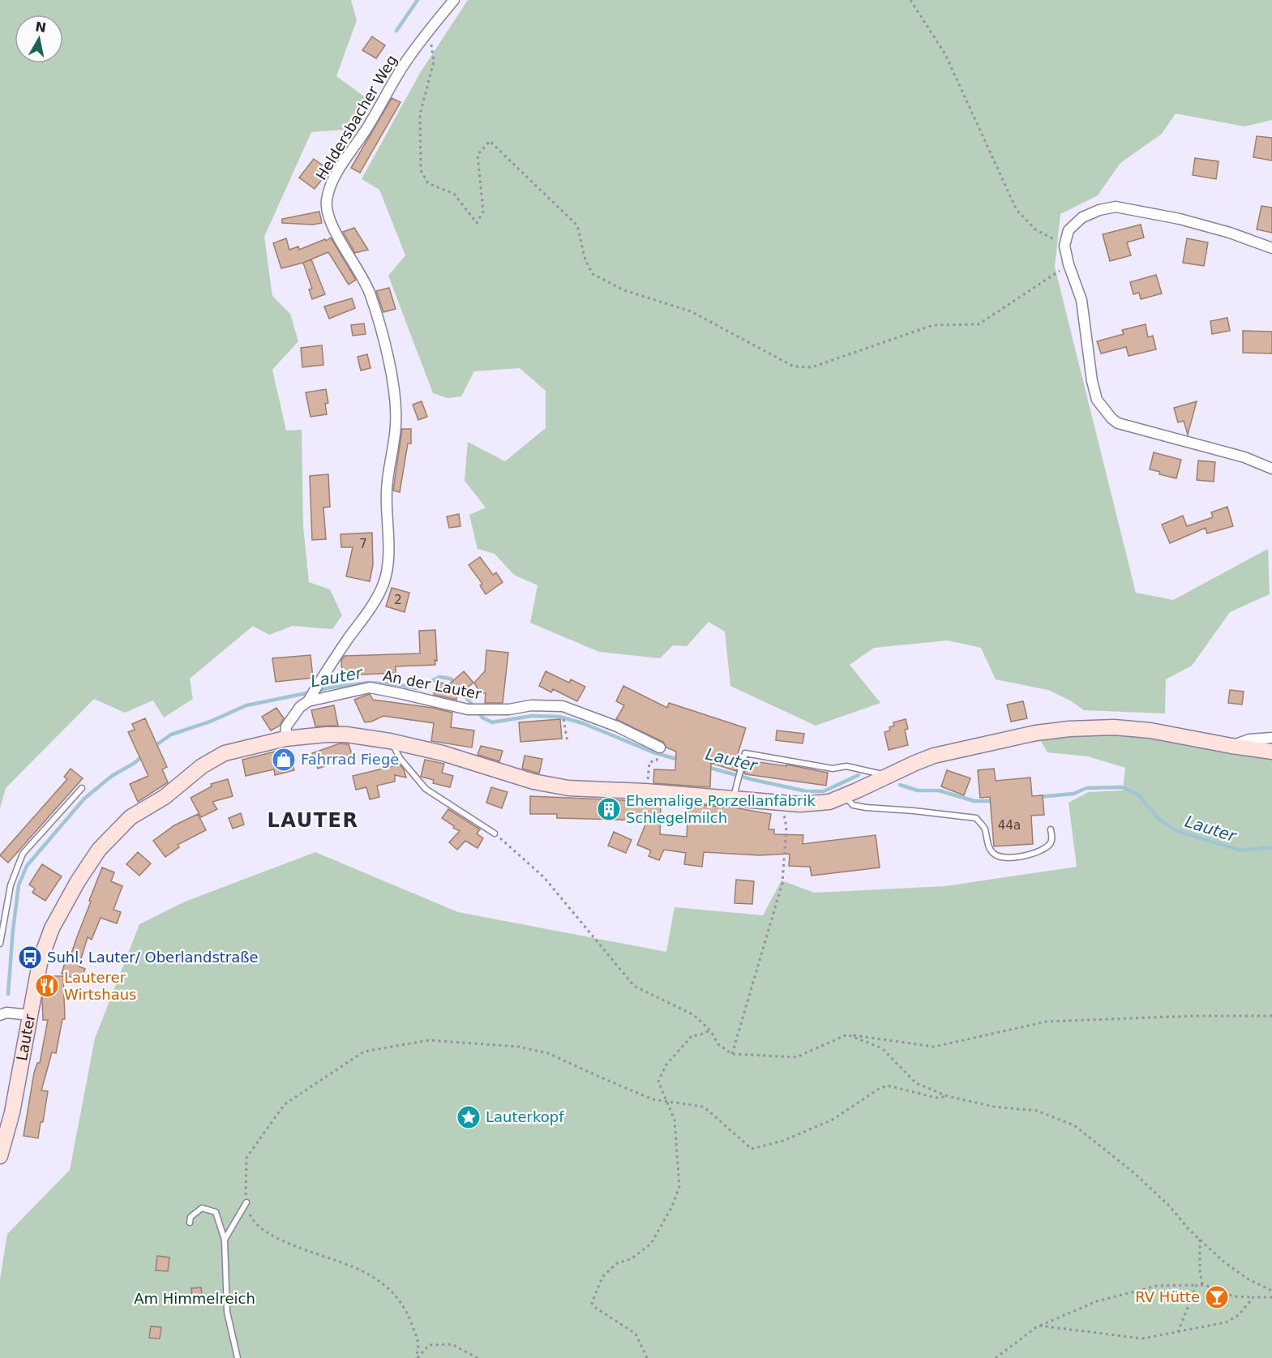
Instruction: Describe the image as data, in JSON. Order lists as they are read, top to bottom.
{
  "streets": {
    "street": ["Heldersbacher Weg", "An der Lauter", "Lauter"]
  },
  "crossings": [
    ["Heldersbacher Weg", "An der Lauter"],
    ["Heldersbacher Weg", "Lauter"]
  ],
  "districts": ["LAUTER"],
  "water": ["Lauter"],
  "parks": ["Am Himmelreich"],
  "places": {
    "shop": ["Fahrrad Fiege"],
    "building": ["Ehemalige Porzellanfabrik Schlegelmilch"],
    "bus stop": ["Suhl, Lauter/ Oberlandstraße"],
    "restaurant": ["Lauterer Wirtshaus"],
    "place": ["Lauterkopf"],
    "bar": ["RV Hütte"]
  },
  "house_numbers": ["7", "2", "44a"],
  "north": "top"
}
